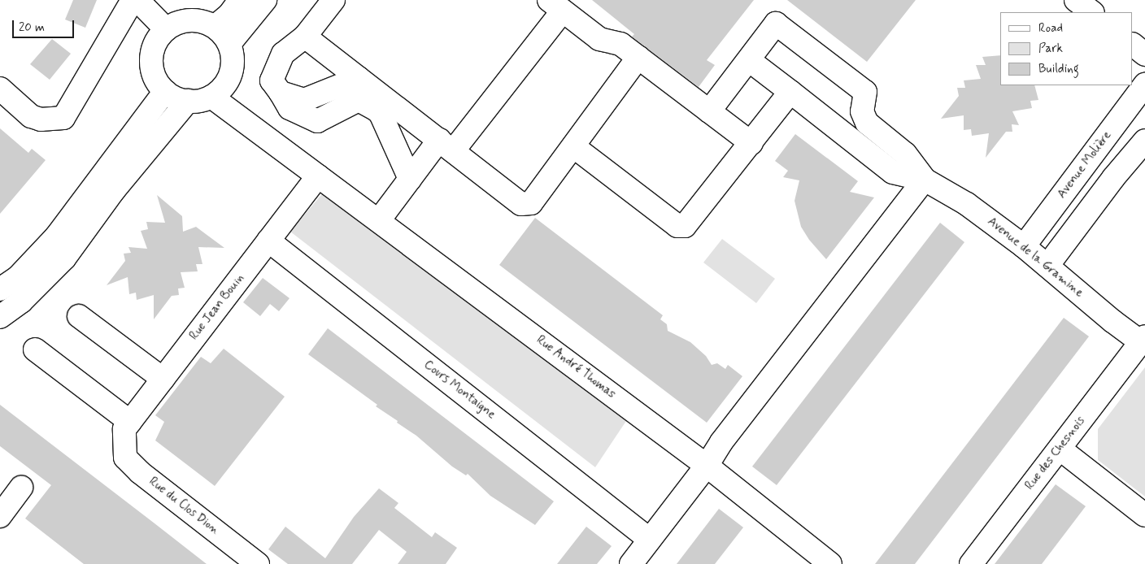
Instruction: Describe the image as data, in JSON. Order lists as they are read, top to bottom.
{
  "streets": {
    "street": [
      "Avenue Molière",
      "Avenue de la Gramine",
      "Rue Jean Bouin",
      "Rue André Thomas",
      "Cours Montaigne",
      "Rue des Chesnois",
      "Rue du Clos Dion"
    ]
  },
  "crossings": [
    ["Avenue Molière", "Avenue de la Gramine"],
    ["Avenue de la Gramine", "Rue des Chesnois"],
    ["Rue Jean Bouin", "Rue André Thomas"],
    ["Rue Jean Bouin", "Cours Montaigne"],
    ["Rue Jean Bouin", "Rue du Clos Dion"]
  ],
  "legend": ["Road", "Park", "Building"],
  "scale_bar": "20 m"
}
